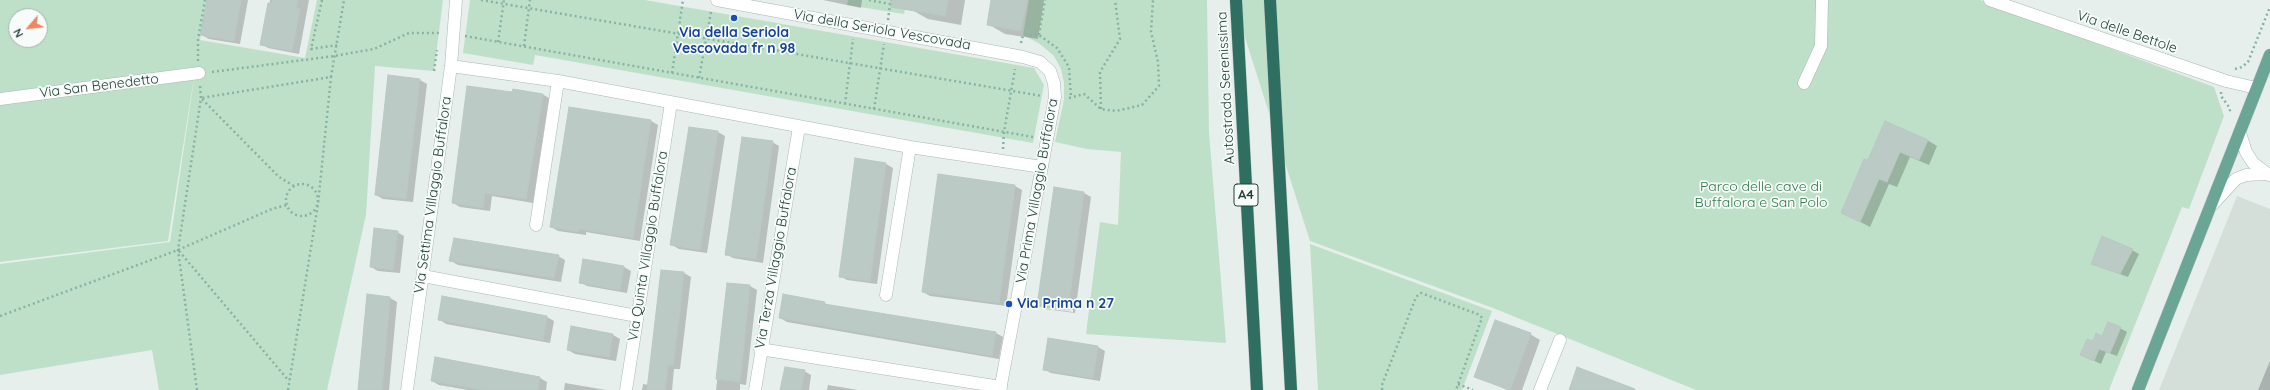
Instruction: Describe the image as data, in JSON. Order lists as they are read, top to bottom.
{
  "streets": {
    "highway": ["Autostrada Serenissima", "A4"],
    "street": [
      "Via della Seriola Vescovada",
      "Via delle Bettole",
      "Via San Benedetto",
      "Via Prima Villaggio Buffalora",
      "Via Settima Villaggio Buffalora",
      "Via Quinta Villaggio Buffalora",
      "Via Terza Villaggio Buffalora"
    ]
  },
  "crossings": [
    ["Via della Seriola Vescovada", "Via Prima Villaggio Buffalora"]
  ],
  "parks": ["Parco delle cave di Buffalora e San Polo"],
  "places": ["Via della Seriola Vescovada fr n 98", "Via Prima n 27"],
  "north": "bottom left"
}
